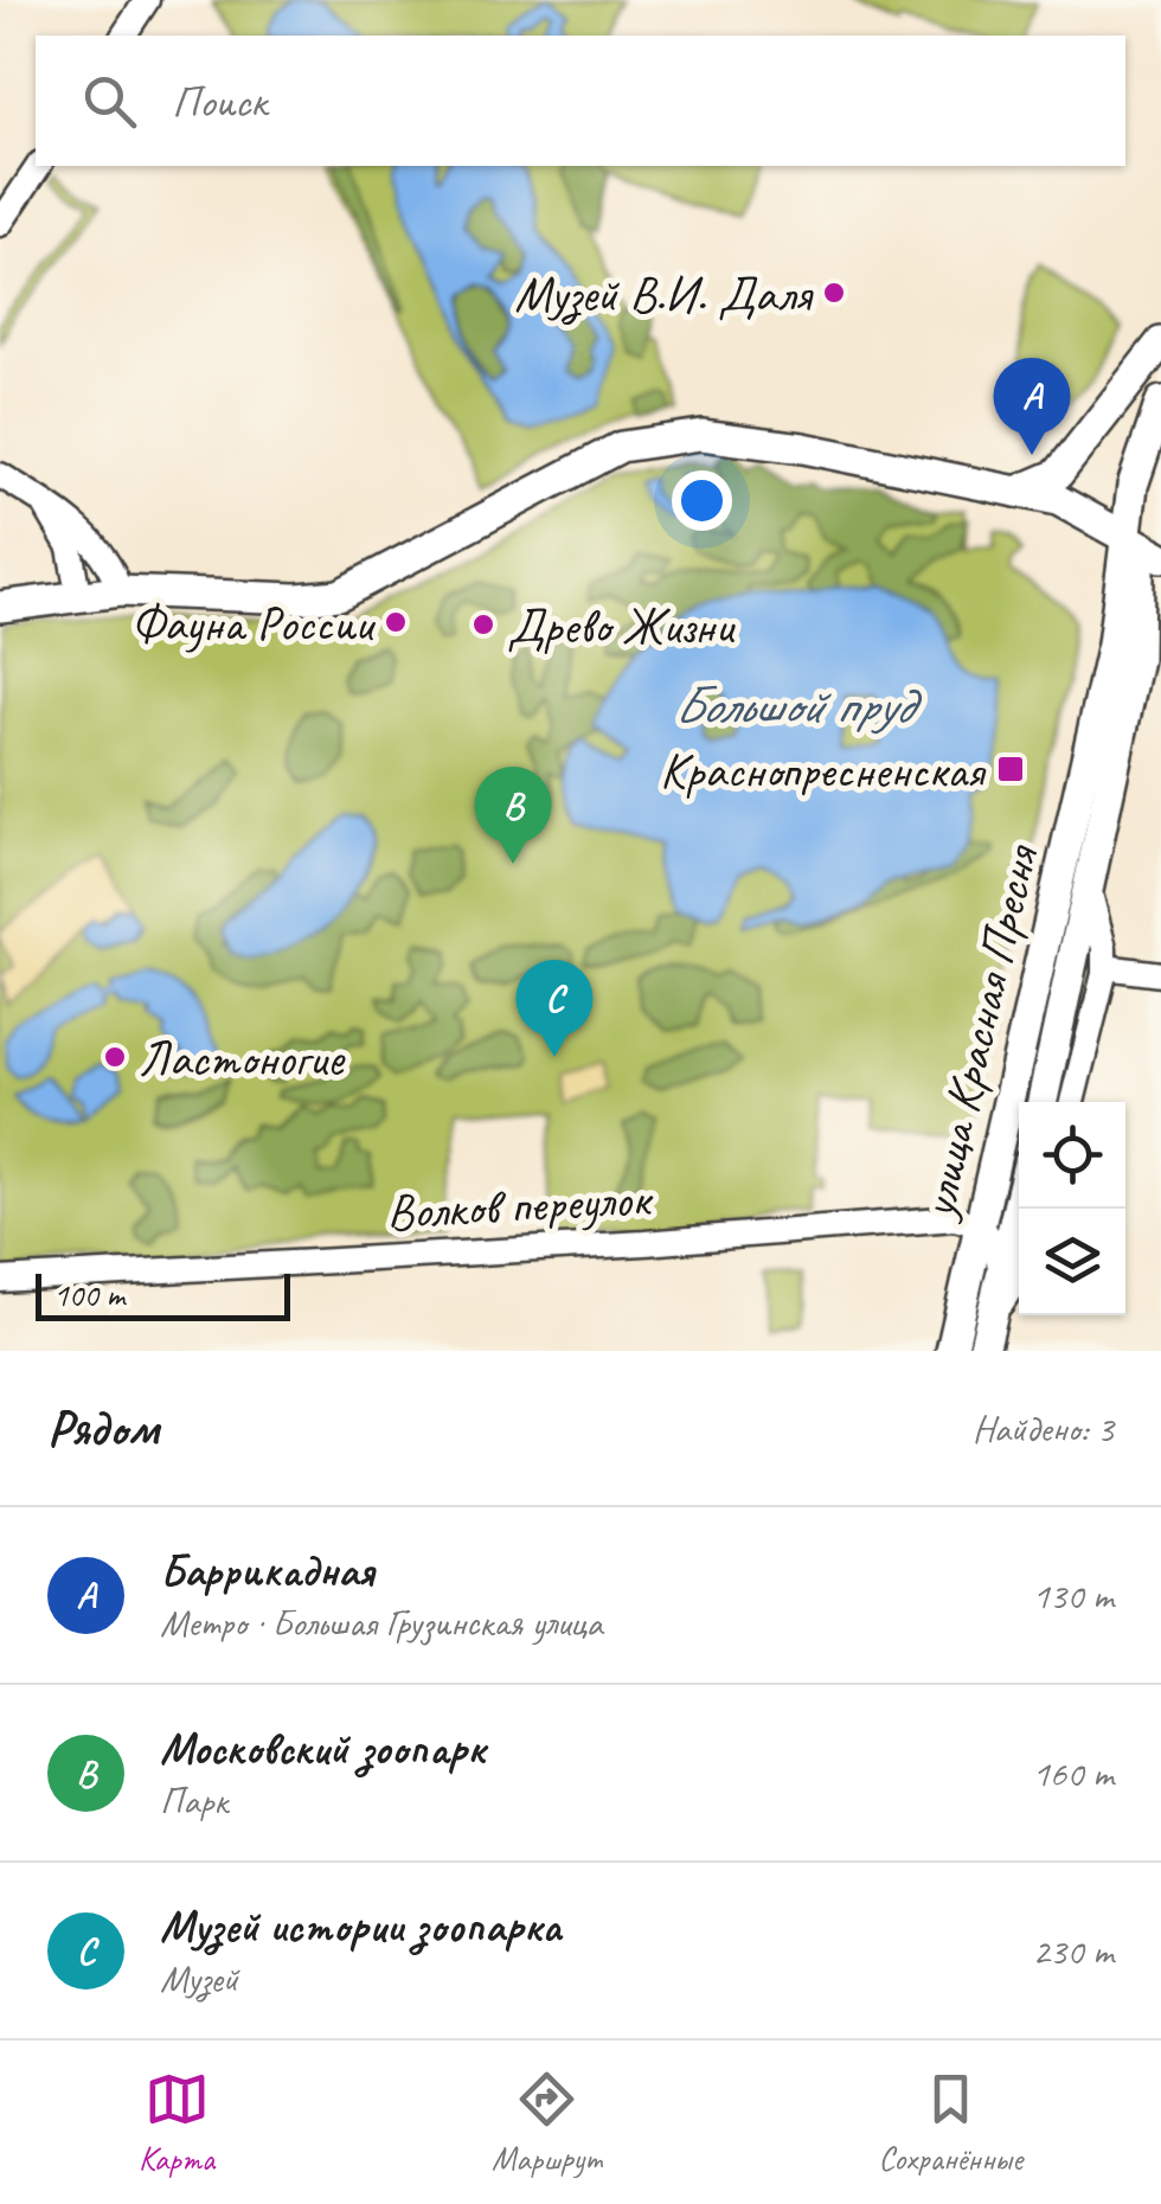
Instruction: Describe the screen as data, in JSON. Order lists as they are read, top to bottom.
{
  "streets": {
    "main road": ["улица Красная Пресня"],
    "street": ["Волков переулок"]
  },
  "crossings": [
    ["улица Красная Пресня", "Волков переулок"]
  ],
  "water": ["Большой пруд"],
  "places": {
    "other": [
      "Музей В.И. Даля",
      "Фауна России",
      "Древо Жизни",
      "Ластоногие"
    ],
    "transit": ["Краснопресненская"]
  },
  "scale_bar": "100 m",
  "page": {
    "search": "Поиск",
    "pins": ["A", "B", "C"],
    "scale": "100 m",
    "heading": ["Рядом", "Найдено: 3"],
    "list": [
      {
        "mark": "A",
        "name": "Баррикадная",
        "note": "Метро · Большая Грузинская улица",
        "value": "130 m"
      },
      {
        "mark": "B",
        "name": "Московский зоопарк",
        "note": "Парк",
        "value": "160 m"
      },
      {
        "mark": "C",
        "name": "Музей истории зоопарка",
        "note": "Музей",
        "value": "230 m"
      }
    ],
    "nav": ["Карта", "Маршрут", "Сохранённые"]
  }
}
